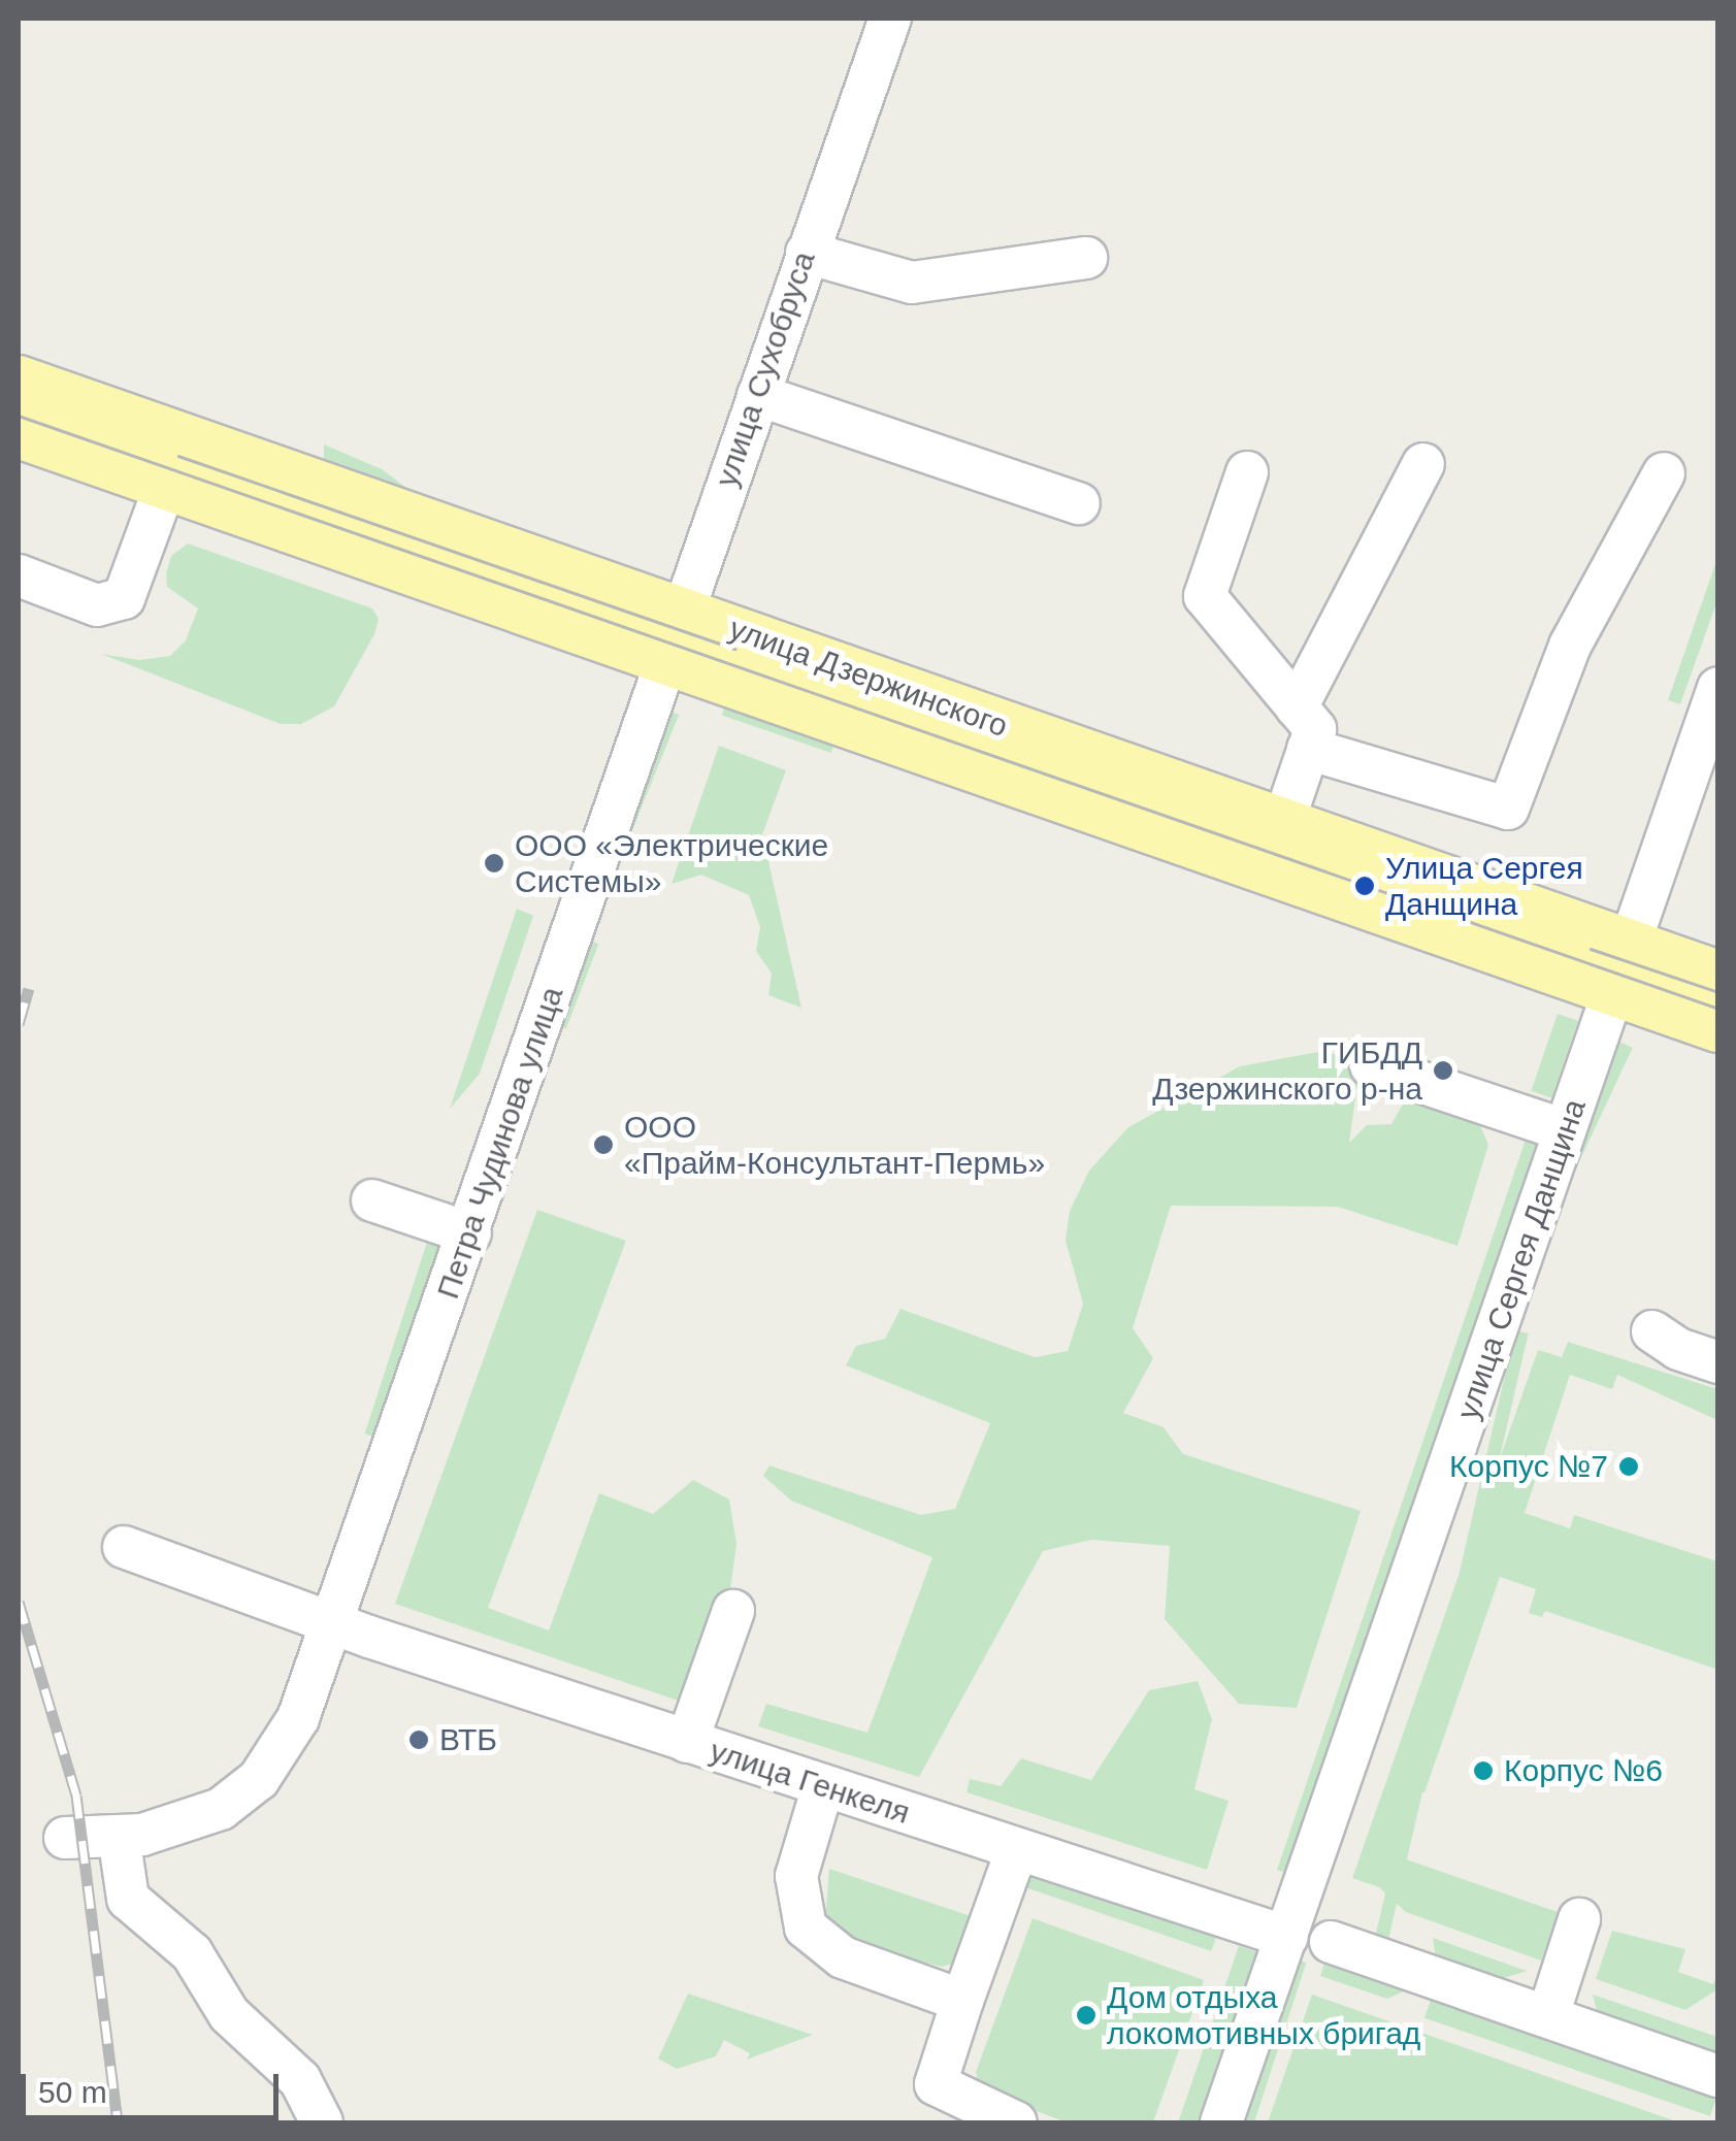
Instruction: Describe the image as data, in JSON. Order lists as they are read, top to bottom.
{
  "streets": {
    "main road": ["улица Дзержинского"],
    "street": [
      "улица Сухобруса",
      "Петра Чудинова улица",
      "улица Сергея Данщина",
      "улица Генкеля"
    ]
  },
  "crossings": [
    ["улица Сухобруса", "улица Дзержинского"],
    ["улица Сухобруса", "Петра Чудинова улица"],
    ["улица Дзержинского", "Петра Чудинова улица"],
    ["улица Дзержинского", "улица Сергея Данщина"],
    ["Петра Чудинова улица", "улица Генкеля"],
    ["улица Сергея Данщина", "улица Генкеля"]
  ],
  "places": [
    "ООО «Электрические Системы»",
    "Улица Сергея Данщина",
    "ГИБДД Дзержинского р-на",
    "ООО «Прайм-Консультант-Пермь»",
    "Корпус №7",
    "ВТБ",
    "Корпус №6",
    "Дом отдыха локомотивных бригад"
  ],
  "scale_bar": "50 m"
}
